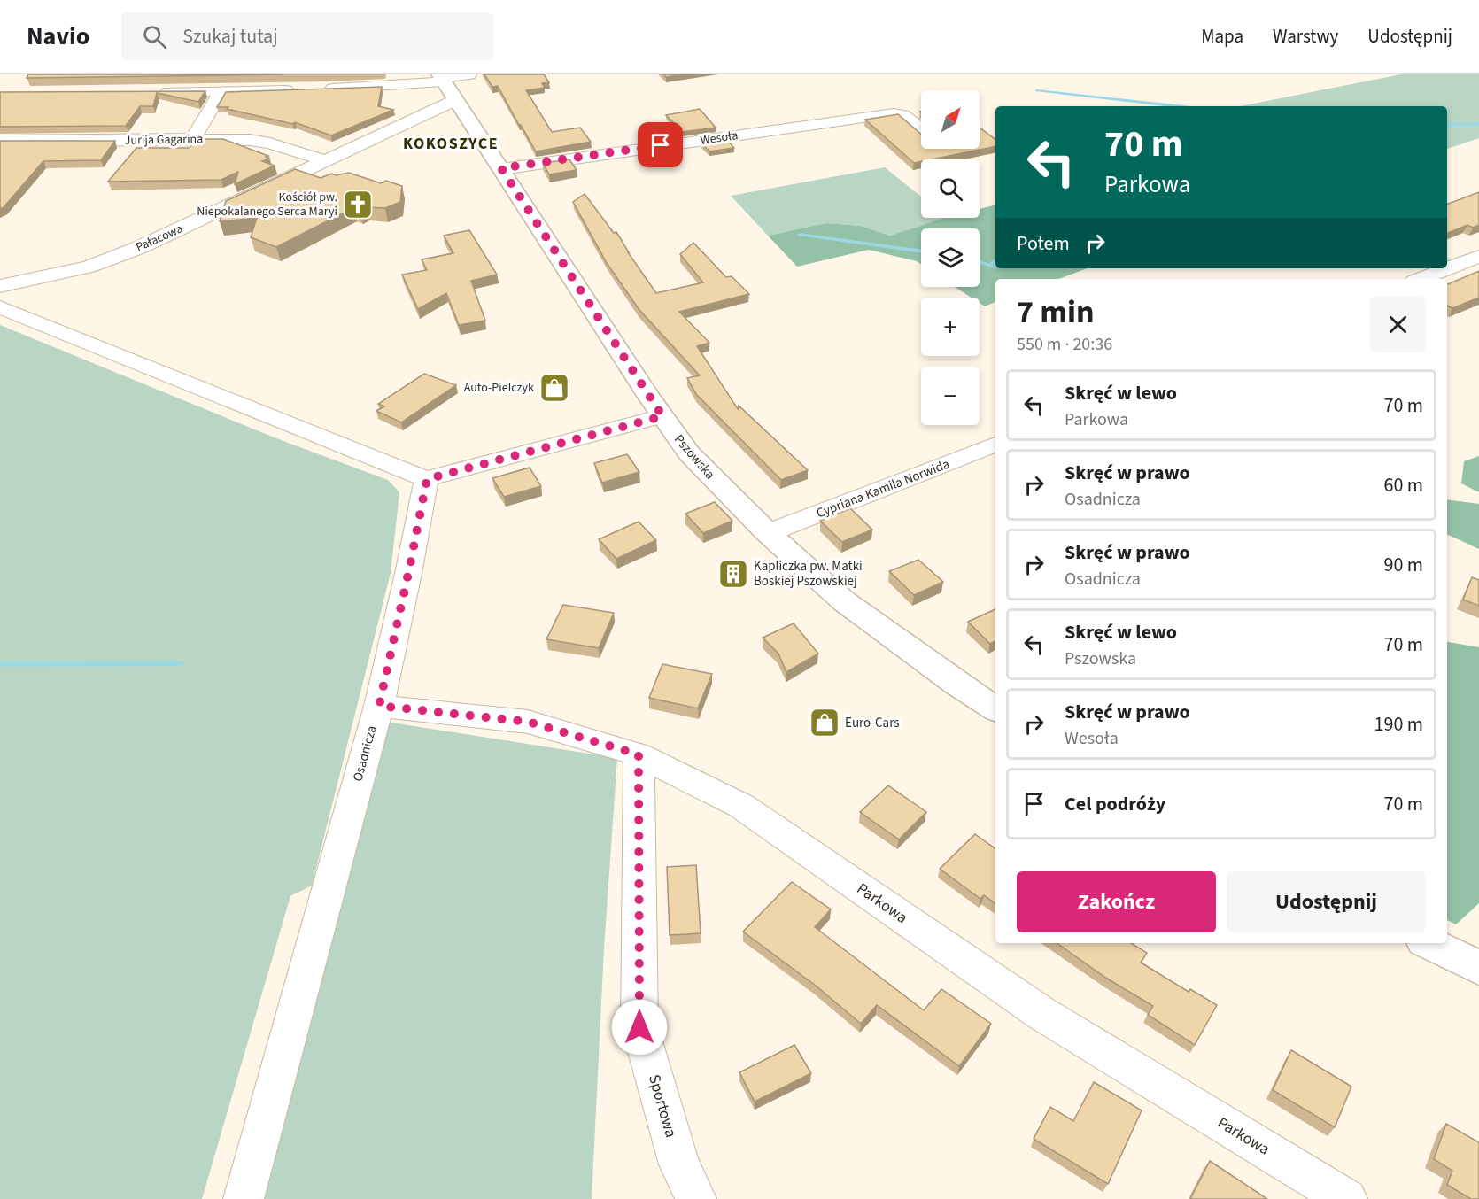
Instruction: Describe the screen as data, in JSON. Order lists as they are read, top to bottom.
{
  "streets": {
    "main road": ["Pszowska"],
    "street": [
      "Wesoła",
      "Jurija Gagarina",
      "Pałacowa",
      "Cypriana Kamila Norwida",
      "Osadnicza",
      "Parkowa",
      "Sportowa"
    ]
  },
  "crossings": [
    ["Wesoła", "Pszowska"],
    ["Jurija Gagarina", "Pałacowa"],
    ["Pałacowa", "Pszowska"],
    ["Pszowska", "Cypriana Kamila Norwida"],
    ["Osadnicza", "Parkowa"],
    ["Parkowa", "Sportowa"]
  ],
  "districts": ["KOKOSZYCE"],
  "places": {
    "church": ["Kościół pw. Niepokalanego Serca Maryi"],
    "shop": ["Auto-Pielczyk", "Euro-Cars"],
    "building": ["Kapliczka pw. Matki Boskiej Pszowskiej"]
  },
  "north": "top right",
  "page": {
    "header": "Navio",
    "search": "Szukaj tutaj",
    "nav": ["Mapa", "Warstwy", "Udostępnij"],
    "map_buttons": ["+", "−"],
    "turn": ["70 m", "Parkowa"],
    "then": "Potem",
    "heading": ["7 min", "550 m · 20:36"],
    "list": [
      {
        "name": "Skręć w lewo",
        "note": "Parkowa",
        "value": "70 m"
      },
      {
        "name": "Skręć w prawo",
        "note": "Osadnicza",
        "value": "60 m"
      },
      {
        "name": "Skręć w prawo",
        "note": "Osadnicza",
        "value": "90 m"
      },
      {
        "name": "Skręć w lewo",
        "note": "Pszowska",
        "value": "70 m"
      },
      {
        "name": "Skręć w prawo",
        "note": "Wesoła",
        "value": "190 m"
      },
      {
        "name": "Cel podróży",
        "value": "70 m"
      }
    ],
    "buttons": ["Zakończ", "Udostępnij"]
  }
}
